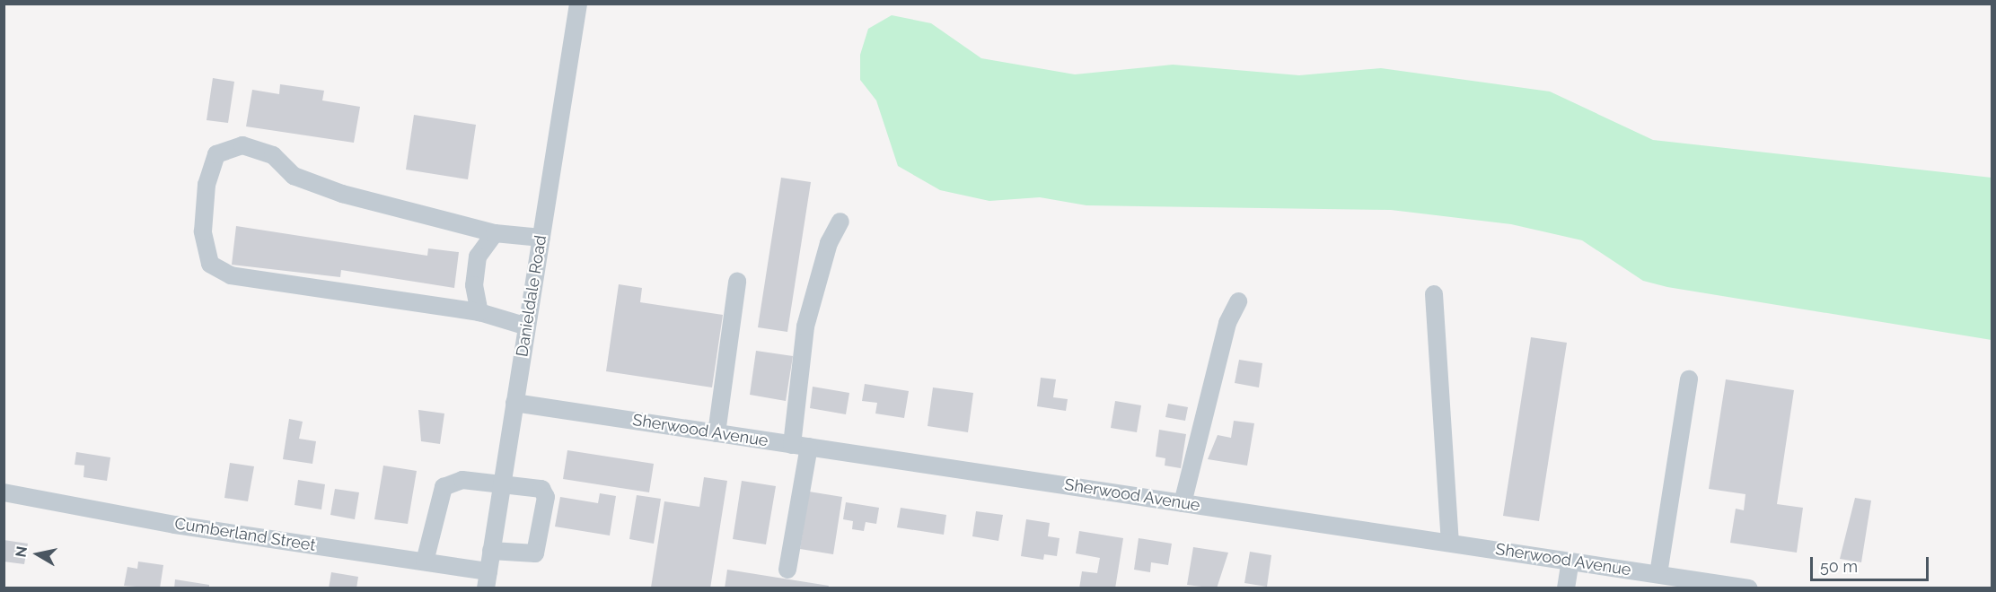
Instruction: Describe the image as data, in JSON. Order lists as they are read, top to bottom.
{
  "streets": {
    "street": ["Danieldale Road", "Sherwood Avenue", "Cumberland Street"]
  },
  "crossings": [
    ["Danieldale Road", "Sherwood Avenue"],
    ["Danieldale Road", "Cumberland Street"]
  ],
  "scale_bar": "50 m",
  "north": "left"
}
